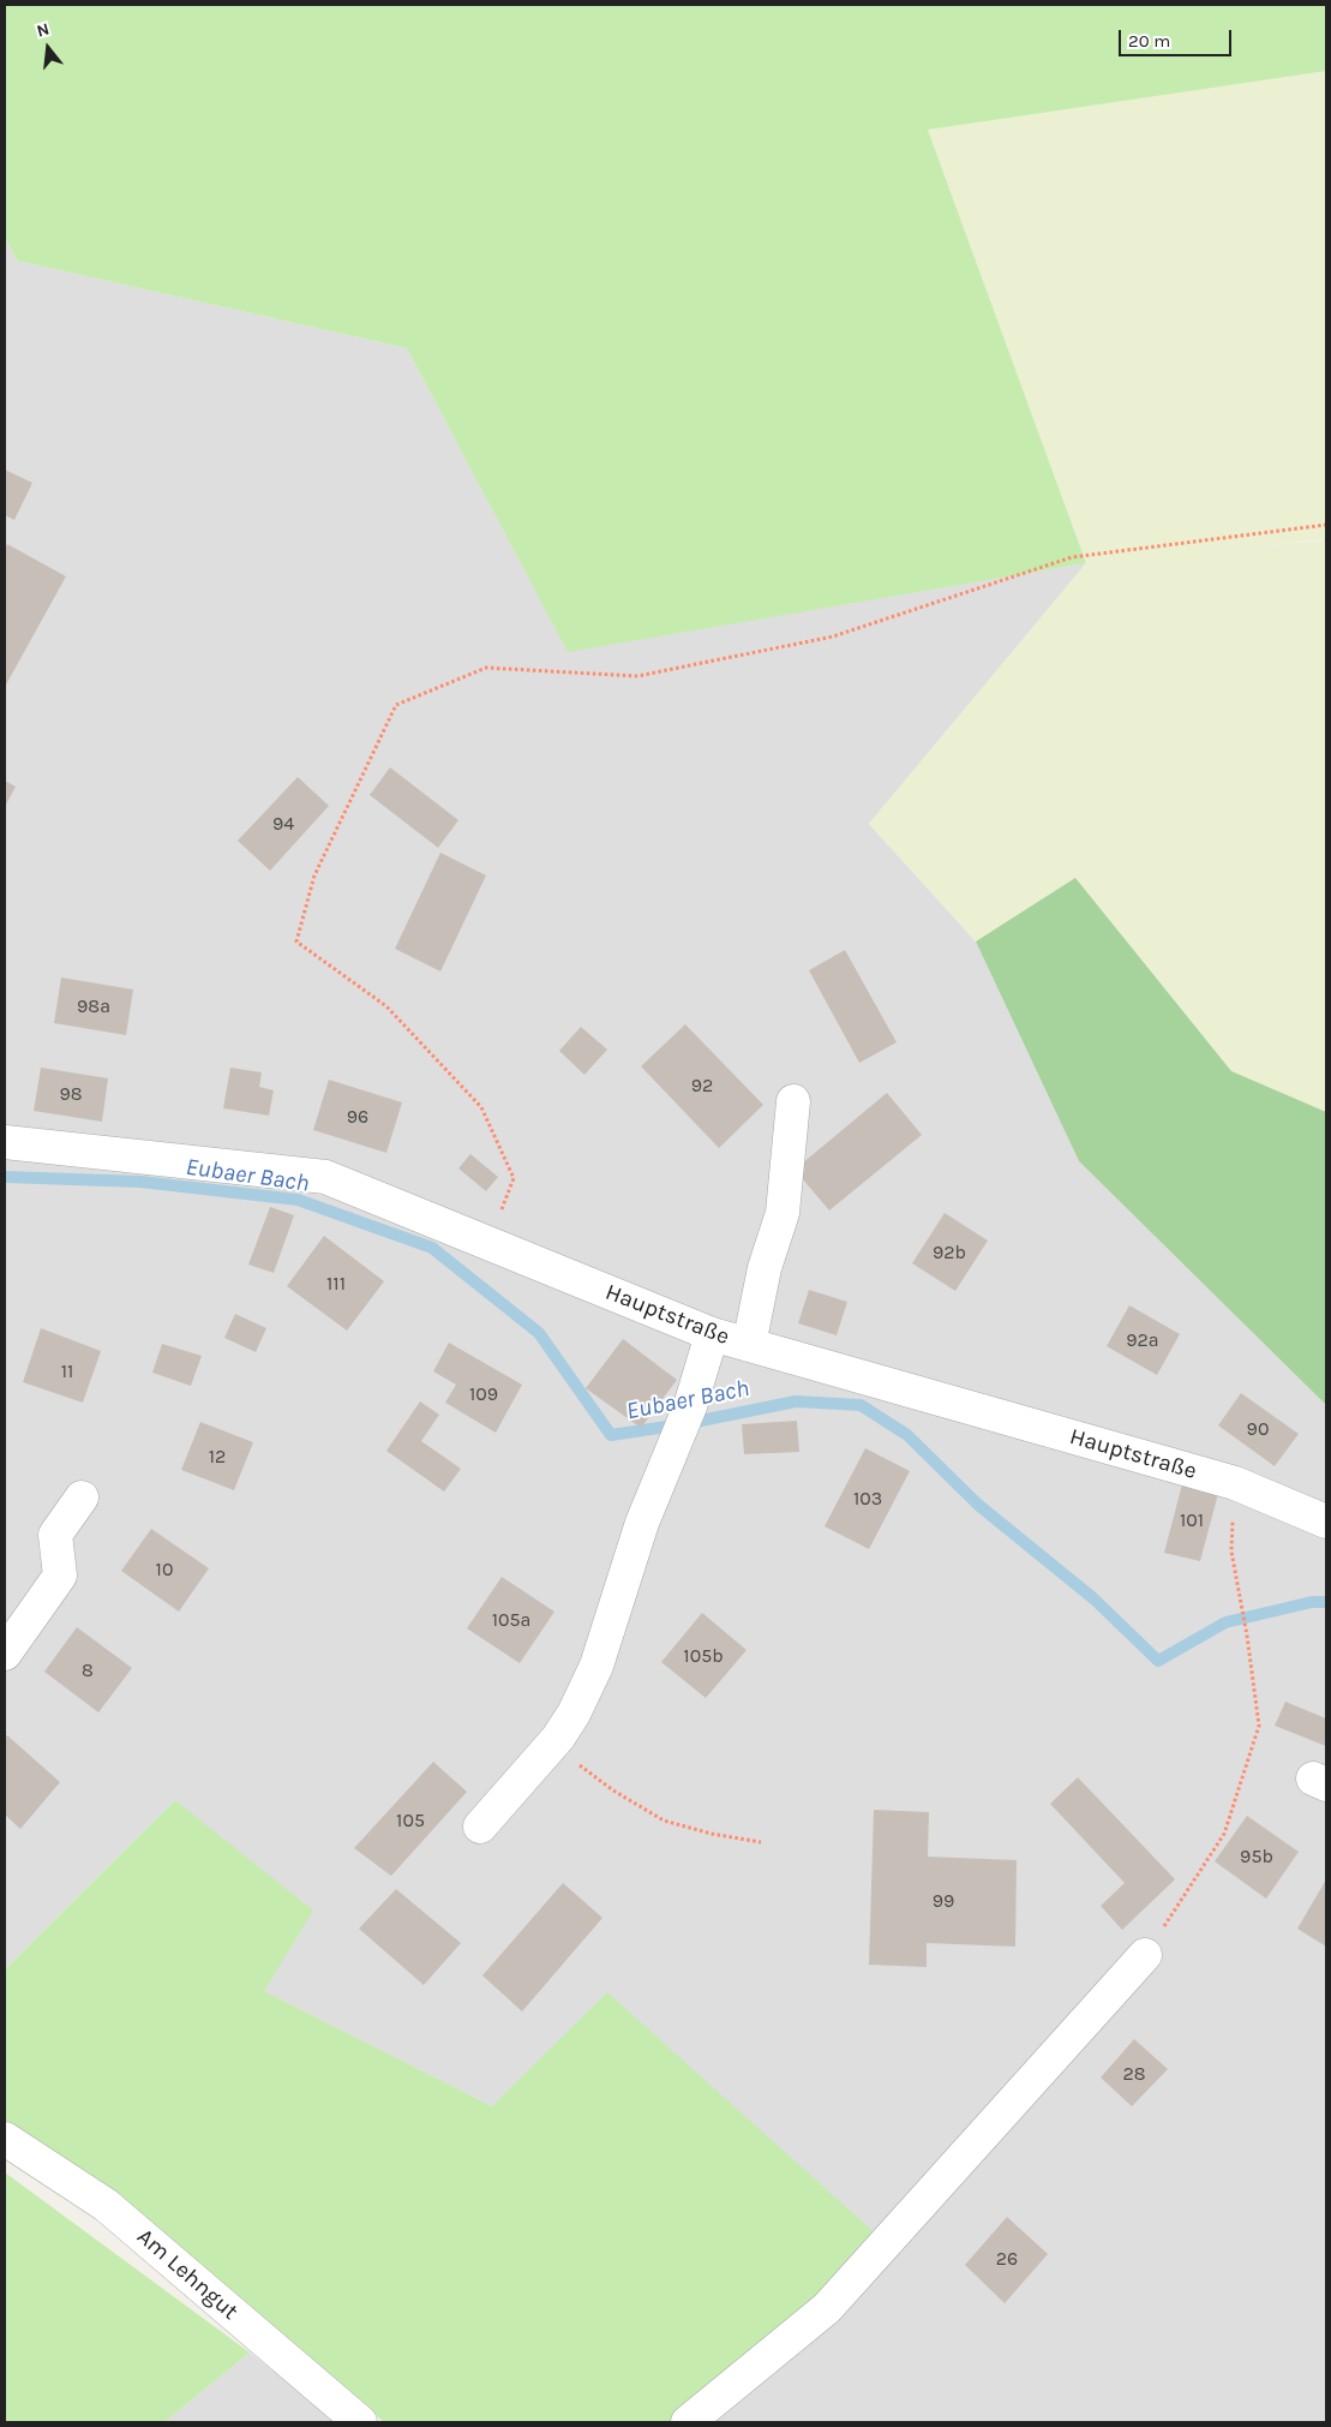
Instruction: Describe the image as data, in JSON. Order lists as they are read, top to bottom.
{
  "streets": {
    "street": ["Hauptstraße", "Am Lehngut"]
  },
  "water": ["Eubaer Bach"],
  "house_numbers": [
    "94",
    "98a",
    "92",
    "98",
    "96",
    "92b",
    "111",
    "92a",
    "11",
    "109",
    "90",
    "12",
    "103",
    "101",
    "10",
    "105a",
    "105b",
    "8",
    "105",
    "95b",
    "99",
    "28",
    "26"
  ],
  "scale_bar": "20 m",
  "north": "top"
}
